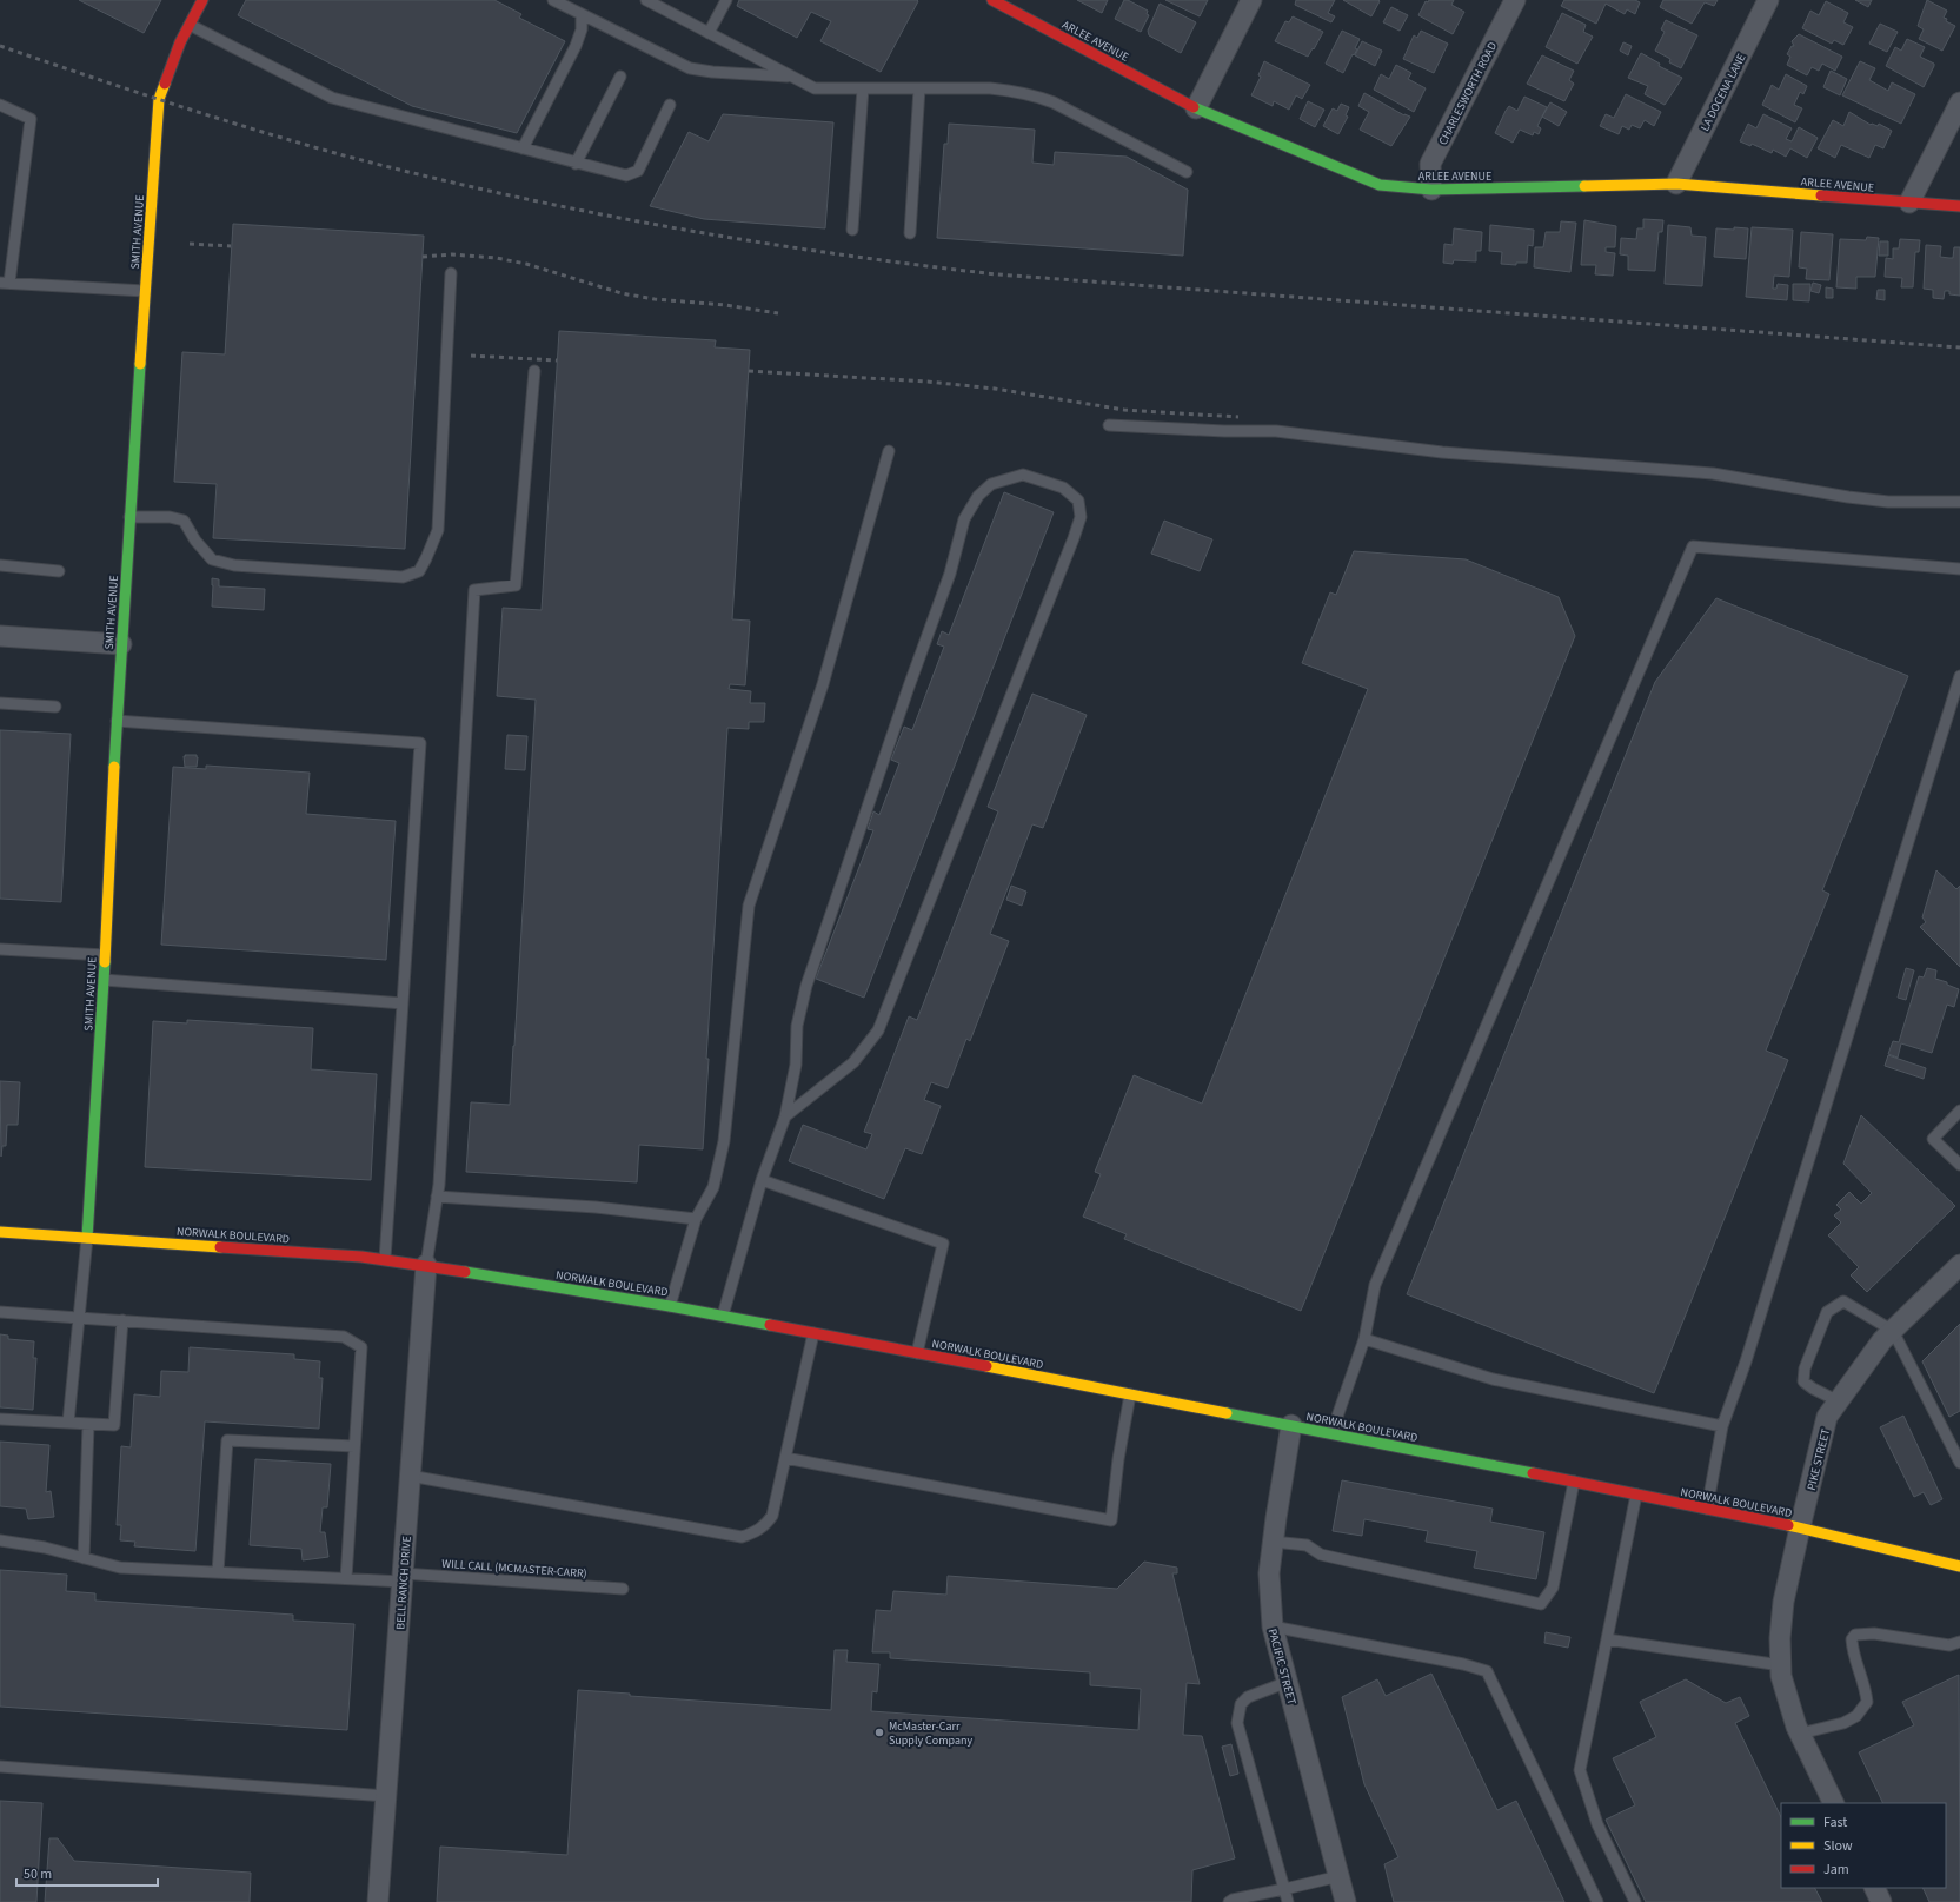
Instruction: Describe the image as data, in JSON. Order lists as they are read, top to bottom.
{
  "streets": {
    "street": [
      "ARLEE AVENUE",
      "LA DOCENA LANE",
      "CHARLESWORTH ROAD",
      "SMITH AVENUE",
      "NORWALK BOULEVARD",
      "PIKE STREET",
      "BELL RANCH DRIVE",
      "PACIFIC STREET"
    ],
    "lane": ["WILL CALL (MCMASTER-CARR)"]
  },
  "crossings": [
    ["ARLEE AVENUE", "LA DOCENA LANE"],
    ["ARLEE AVENUE", "CHARLESWORTH ROAD"],
    ["SMITH AVENUE", "NORWALK BOULEVARD"],
    ["NORWALK BOULEVARD", "PIKE STREET"],
    ["NORWALK BOULEVARD", "BELL RANCH DRIVE"],
    ["NORWALK BOULEVARD", "PACIFIC STREET"],
    ["WILL CALL (MCMASTER-CARR)", "BELL RANCH DRIVE"]
  ],
  "places": ["McMaster-Carr Supply Company"],
  "legend": ["Fast", "Slow", "Jam"],
  "scale_bar": "50 m"
}
